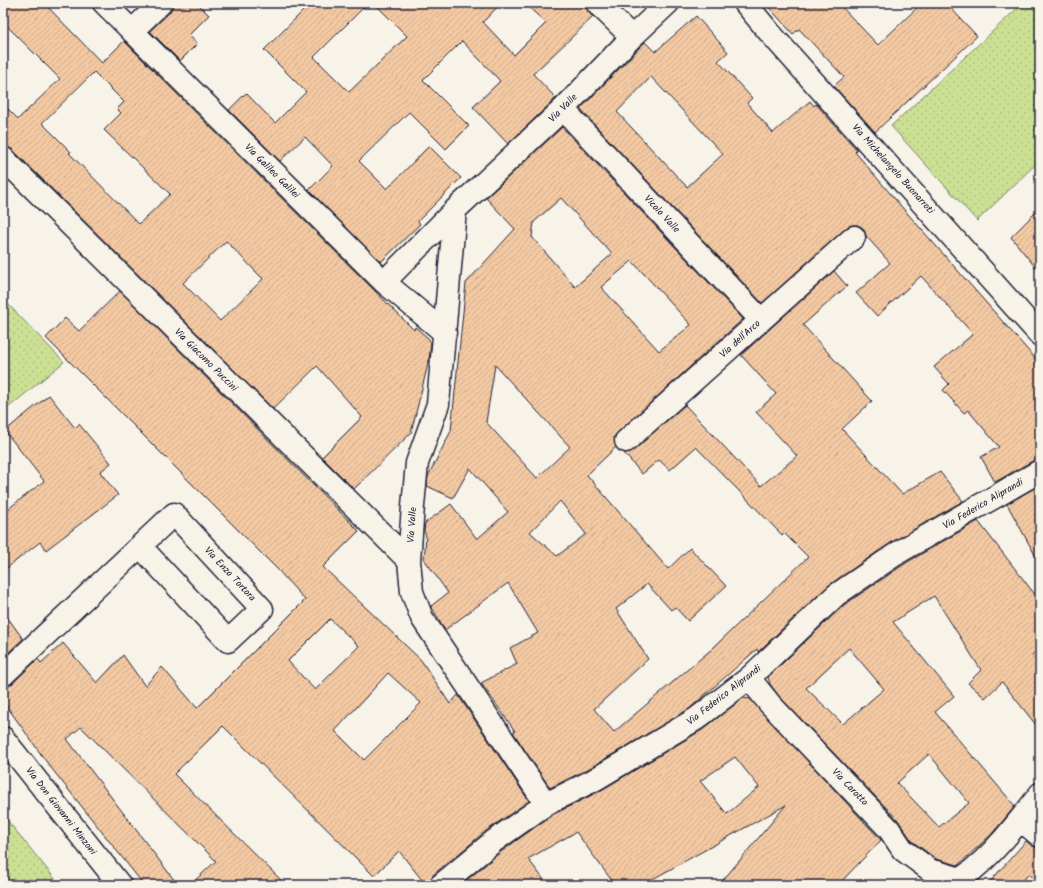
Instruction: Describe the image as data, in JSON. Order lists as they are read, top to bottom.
{
  "streets": {
    "street": [
      "Via Valle",
      "Via Michelangelo Buonarroti",
      "Via Galileo Galilei",
      "Vicolo Valle",
      "Via dell'Arco",
      "Via Giacomo Puccini",
      "Via Federico Aliprandi",
      "Via Enzo Tortora",
      "Via Carotto",
      "Via Don Giovanni Minzoni"
    ]
  },
  "crossings": [
    ["Via Valle", "Via Galileo Galilei"],
    ["Via Valle", "Vicolo Valle"],
    ["Via Valle", "Via Giacomo Puccini"],
    ["Via Valle", "Via Federico Aliprandi"],
    ["Vicolo Valle", "Via dell'Arco"],
    ["Via Federico Aliprandi", "Via Carotto"]
  ]
}
